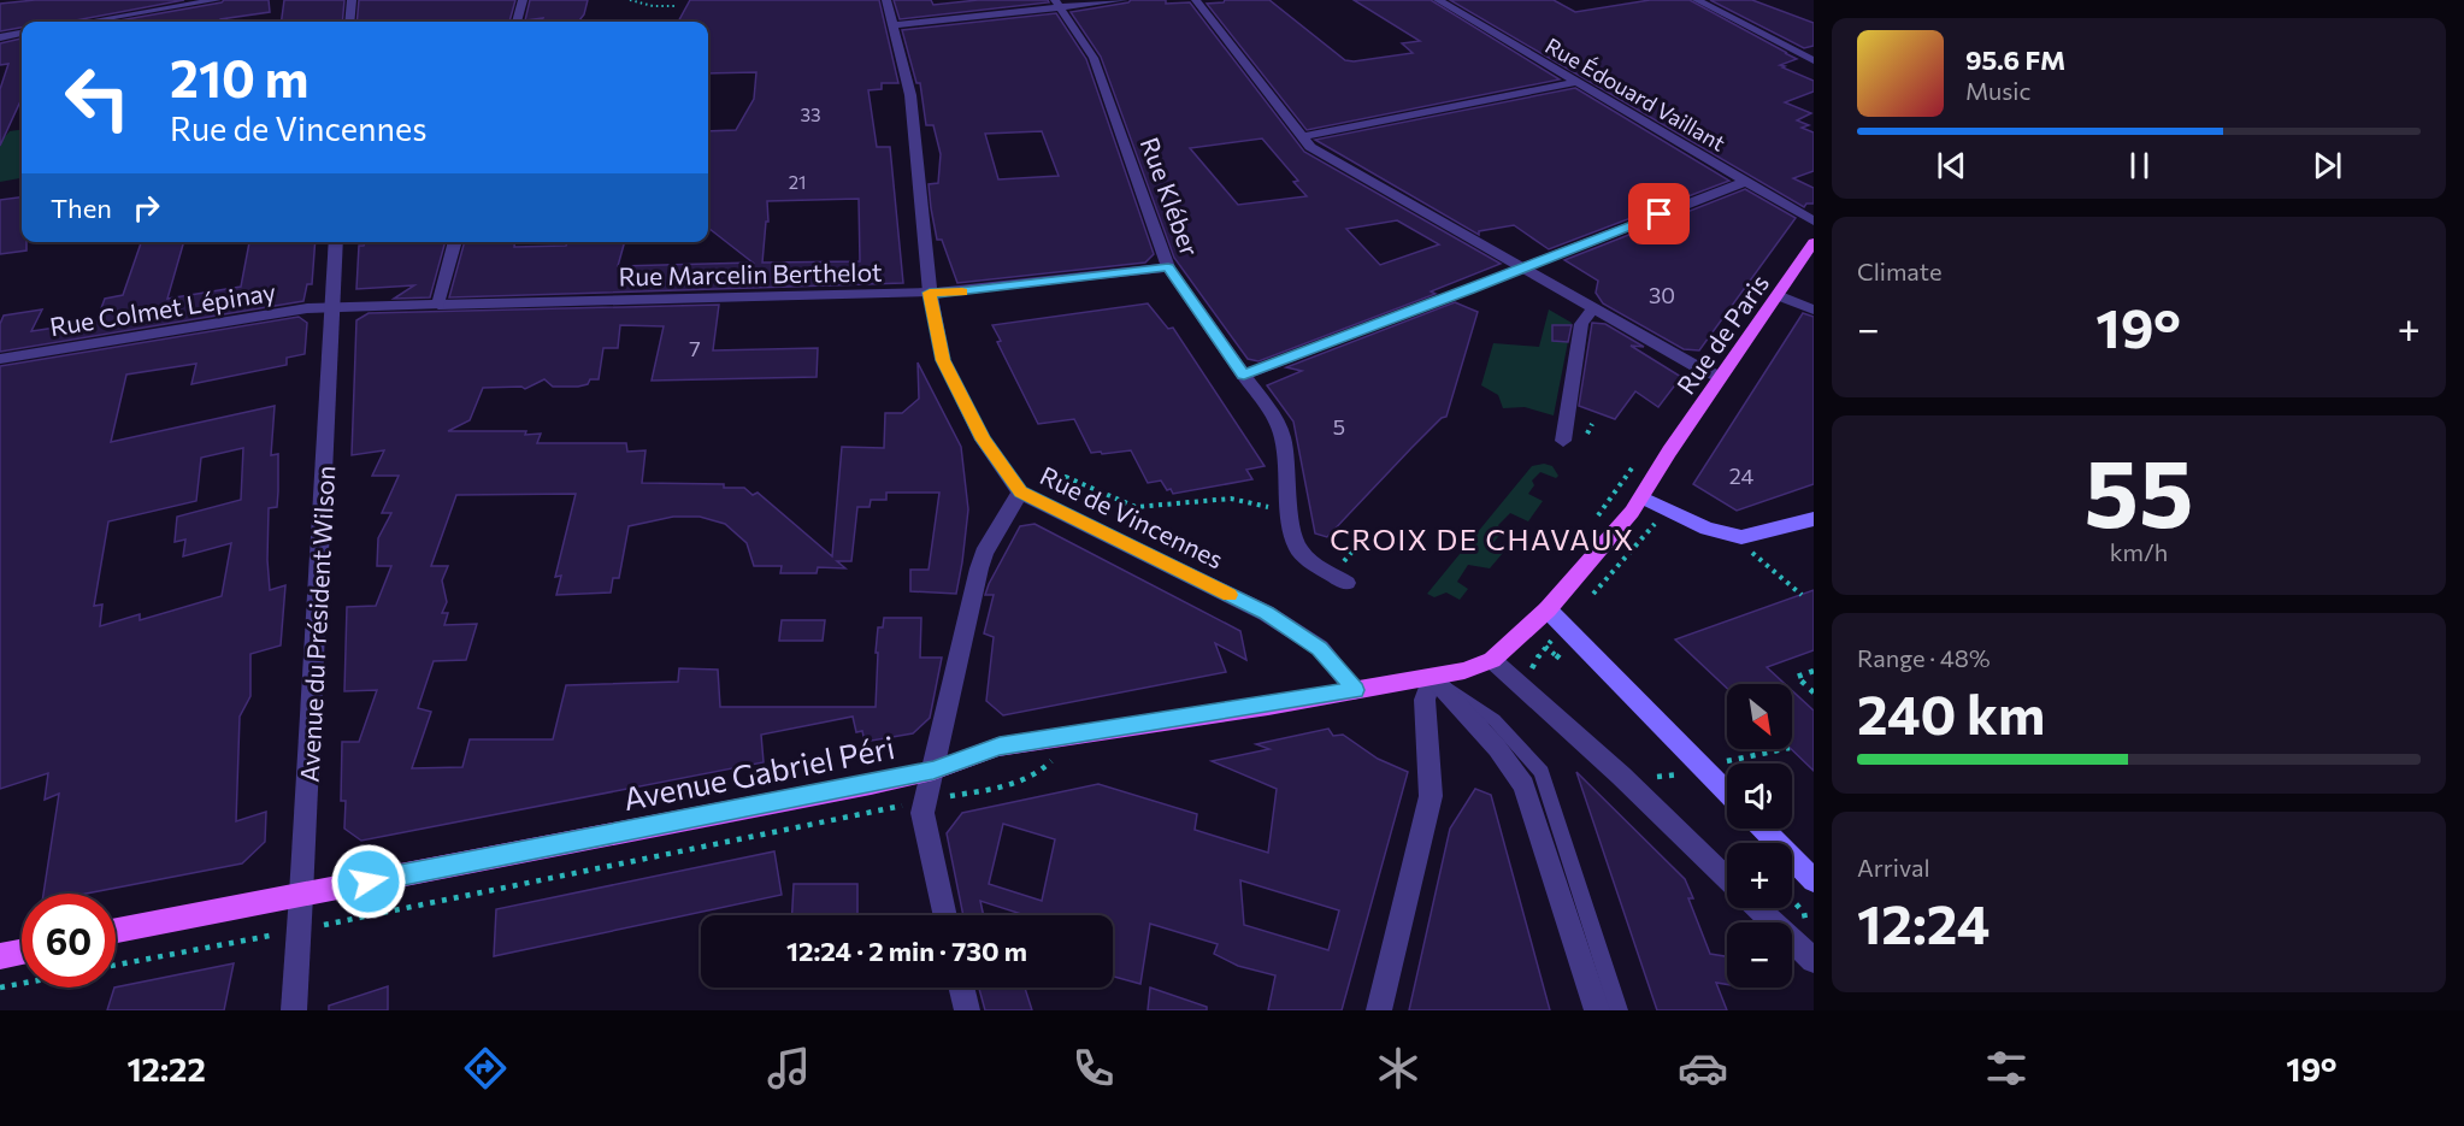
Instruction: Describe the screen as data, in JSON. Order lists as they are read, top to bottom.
{
  "streets": {
    "main road": ["Rue de Paris", "Avenue Gabriel Péri"],
    "street": [
      "Rue Édouard Vaillant",
      "Rue Kléber",
      "Rue Marcelin Berthelot",
      "Rue Colmet Lépinay",
      "Rue de Vincennes",
      "Avenue du Président Wilson"
    ]
  },
  "crossings": [
    ["Rue Kléber", "Rue Marcelin Berthelot"],
    ["Rue Marcelin Berthelot", "Rue Colmet Lépinay"],
    ["Rue Marcelin Berthelot", "Rue de Vincennes"],
    ["Rue Marcelin Berthelot", "Avenue du Président Wilson"],
    ["Rue Colmet Lépinay", "Avenue du Président Wilson"],
    ["Rue de Paris", "Avenue Gabriel Péri"],
    ["Rue de Vincennes", "Avenue Gabriel Péri"],
    ["Avenue du Président Wilson", "Avenue Gabriel Péri"]
  ],
  "districts": ["CROIX DE CHAVAUX"],
  "house_numbers": [
    "33",
    "21",
    "30",
    "7",
    "5",
    "24"
  ],
  "north": "bottom right",
  "page": {
    "turn": ["210 m", "Rue de Vincennes"],
    "song": ["95.6 FM", "Music"],
    "then": "Then",
    "tile": [
      "Climate",
      ["55", "km/h"],
      ["Range · 48%", "240 km"],
      ["Arrival", "12:24"]
    ],
    "heat": ["−", "19°", "+"],
    "map_buttons": ["+", "−"],
    "limit": "60",
    "trip": "12:24 · 2 min · 730 m",
    "tabs": ["12:22", "19°"]
  }
}
